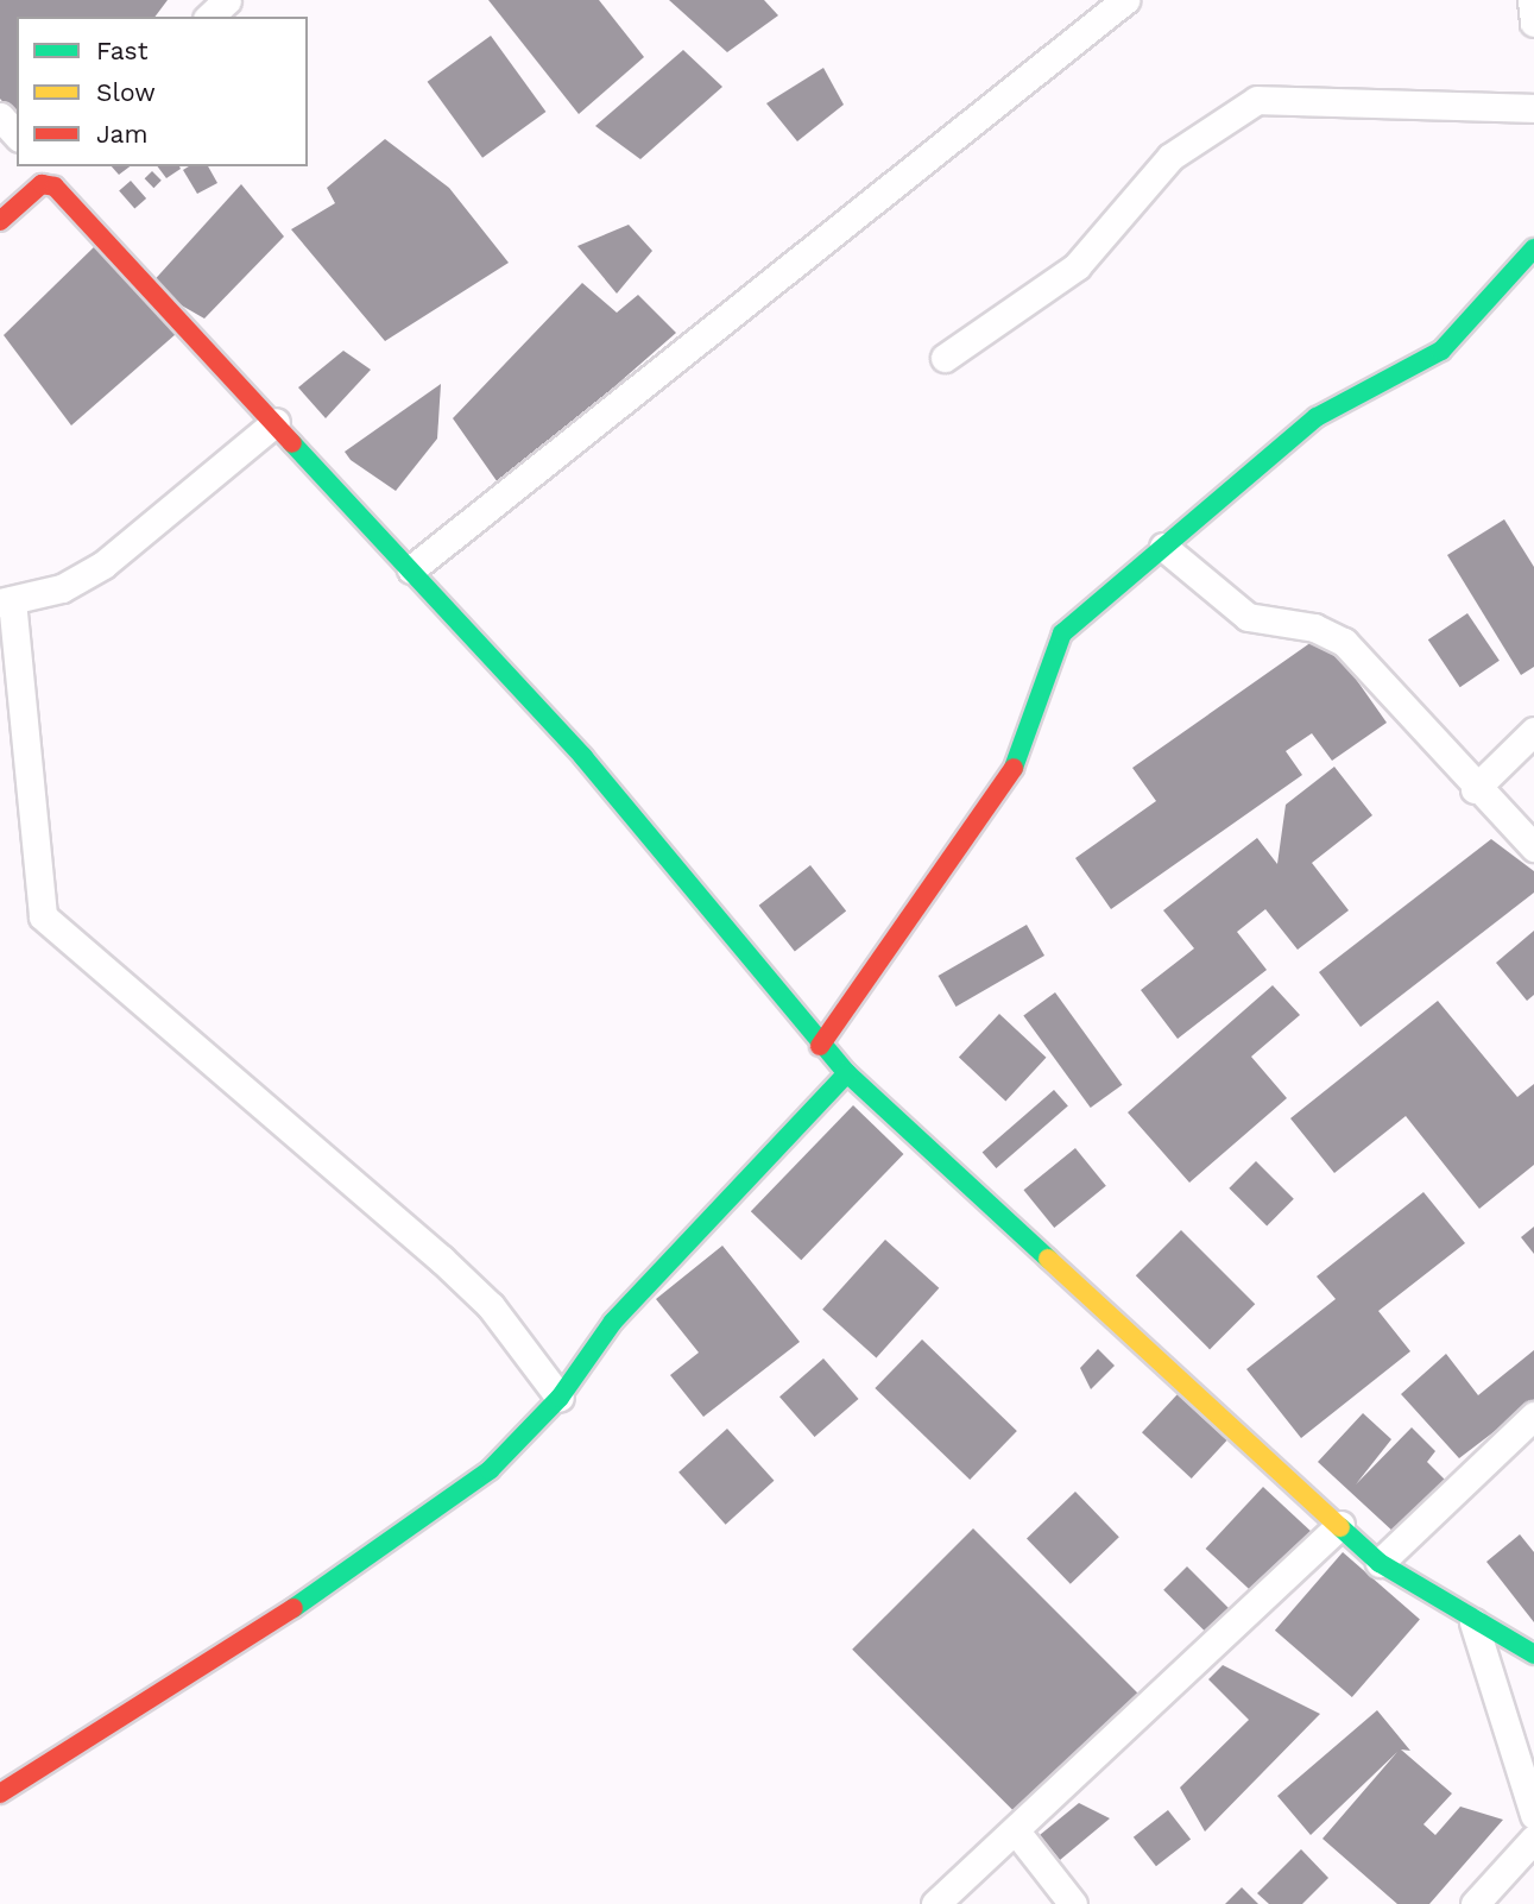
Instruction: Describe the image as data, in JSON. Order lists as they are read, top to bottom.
{
  "legend": ["Fast", "Slow", "Jam"]
}
